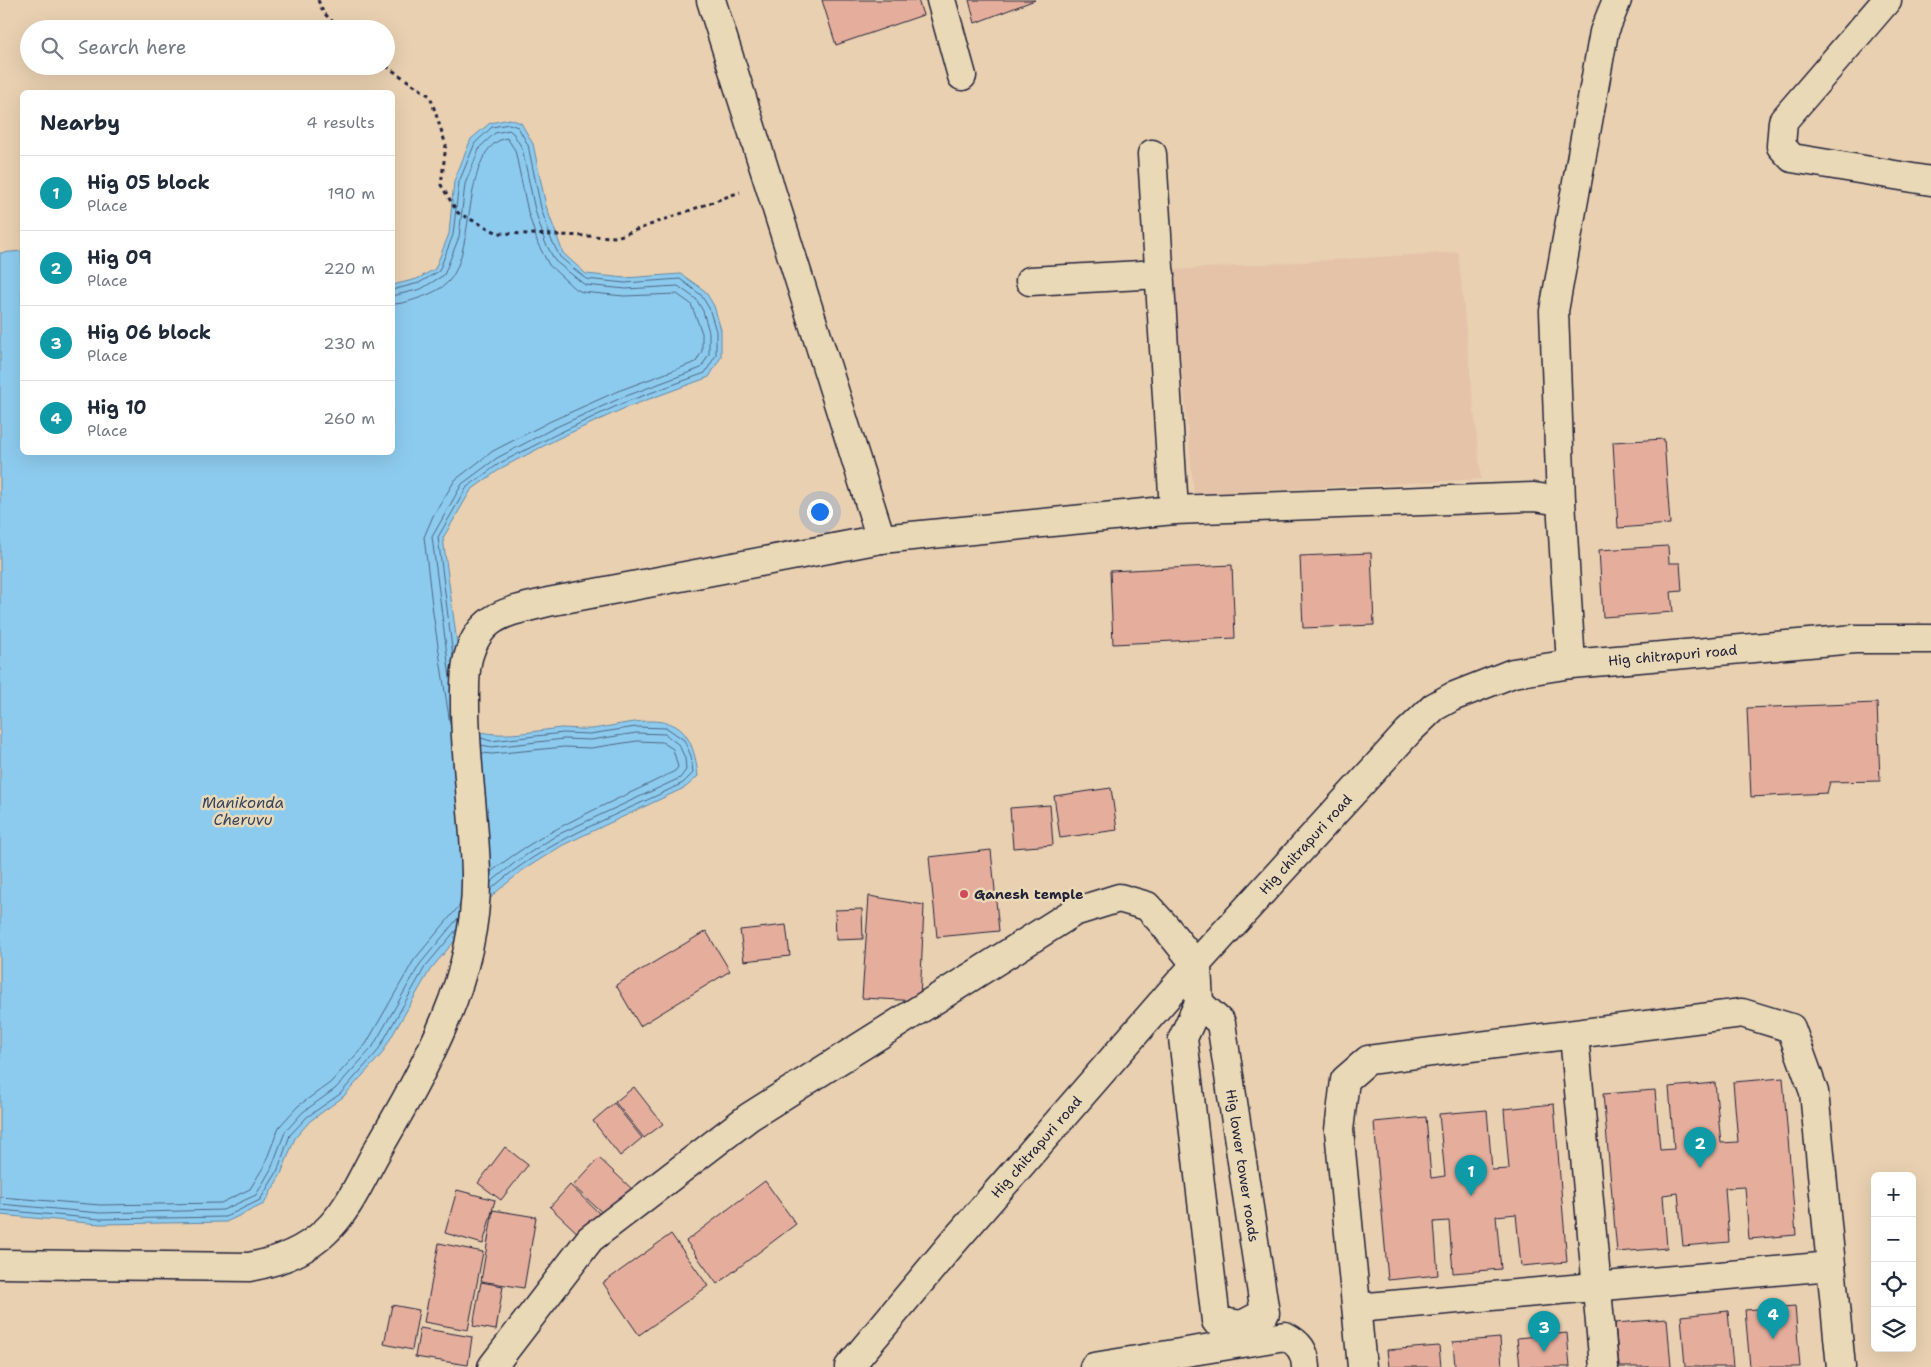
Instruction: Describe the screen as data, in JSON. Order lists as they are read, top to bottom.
{
  "streets": {
    "street": ["Hig chitrapuri road", "Hig lower tower roads"]
  },
  "water": ["Manikonda Cheruvu"],
  "places": ["Ganesh temple"],
  "page": {
    "search": "Search here",
    "heading": ["Nearby", "4 results"],
    "list": [
      {
        "mark": "1",
        "name": "Hig 05 block",
        "note": "Place",
        "value": "190 m"
      },
      {
        "mark": "2",
        "name": "Hig 09",
        "note": "Place",
        "value": "220 m"
      },
      {
        "mark": "3",
        "name": "Hig 06 block",
        "note": "Place",
        "value": "230 m"
      },
      {
        "mark": "4",
        "name": "Hig 10",
        "note": "Place",
        "value": "260 m"
      }
    ],
    "pins": [
      "2",
      "1",
      "4",
      "3"
    ],
    "map_buttons": ["+", "−"]
  }
}
